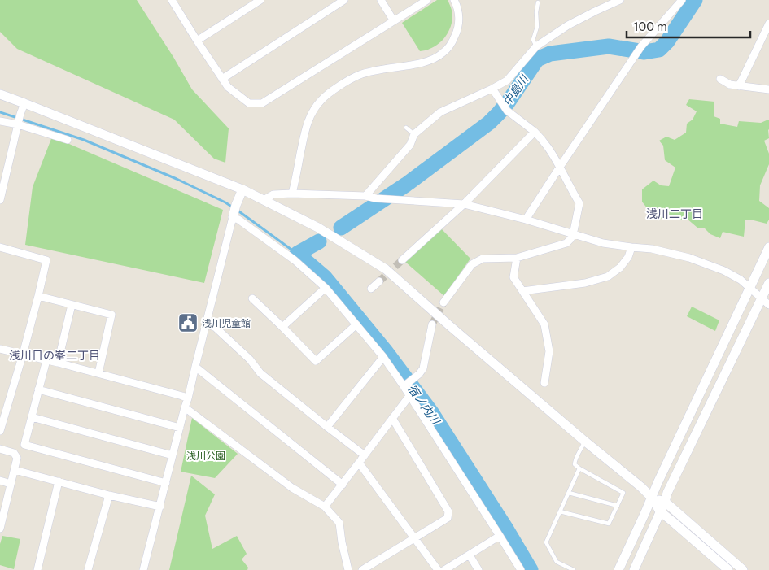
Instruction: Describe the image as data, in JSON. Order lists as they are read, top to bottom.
{
  "districts": ["浅川二丁目", "浅川日の峯二丁目"],
  "water": ["中島川", "宿ノ内川"],
  "parks": ["浅川公園"],
  "places": {
    "public building": ["浅川児童館"]
  },
  "scale_bar": "100 m"
}
